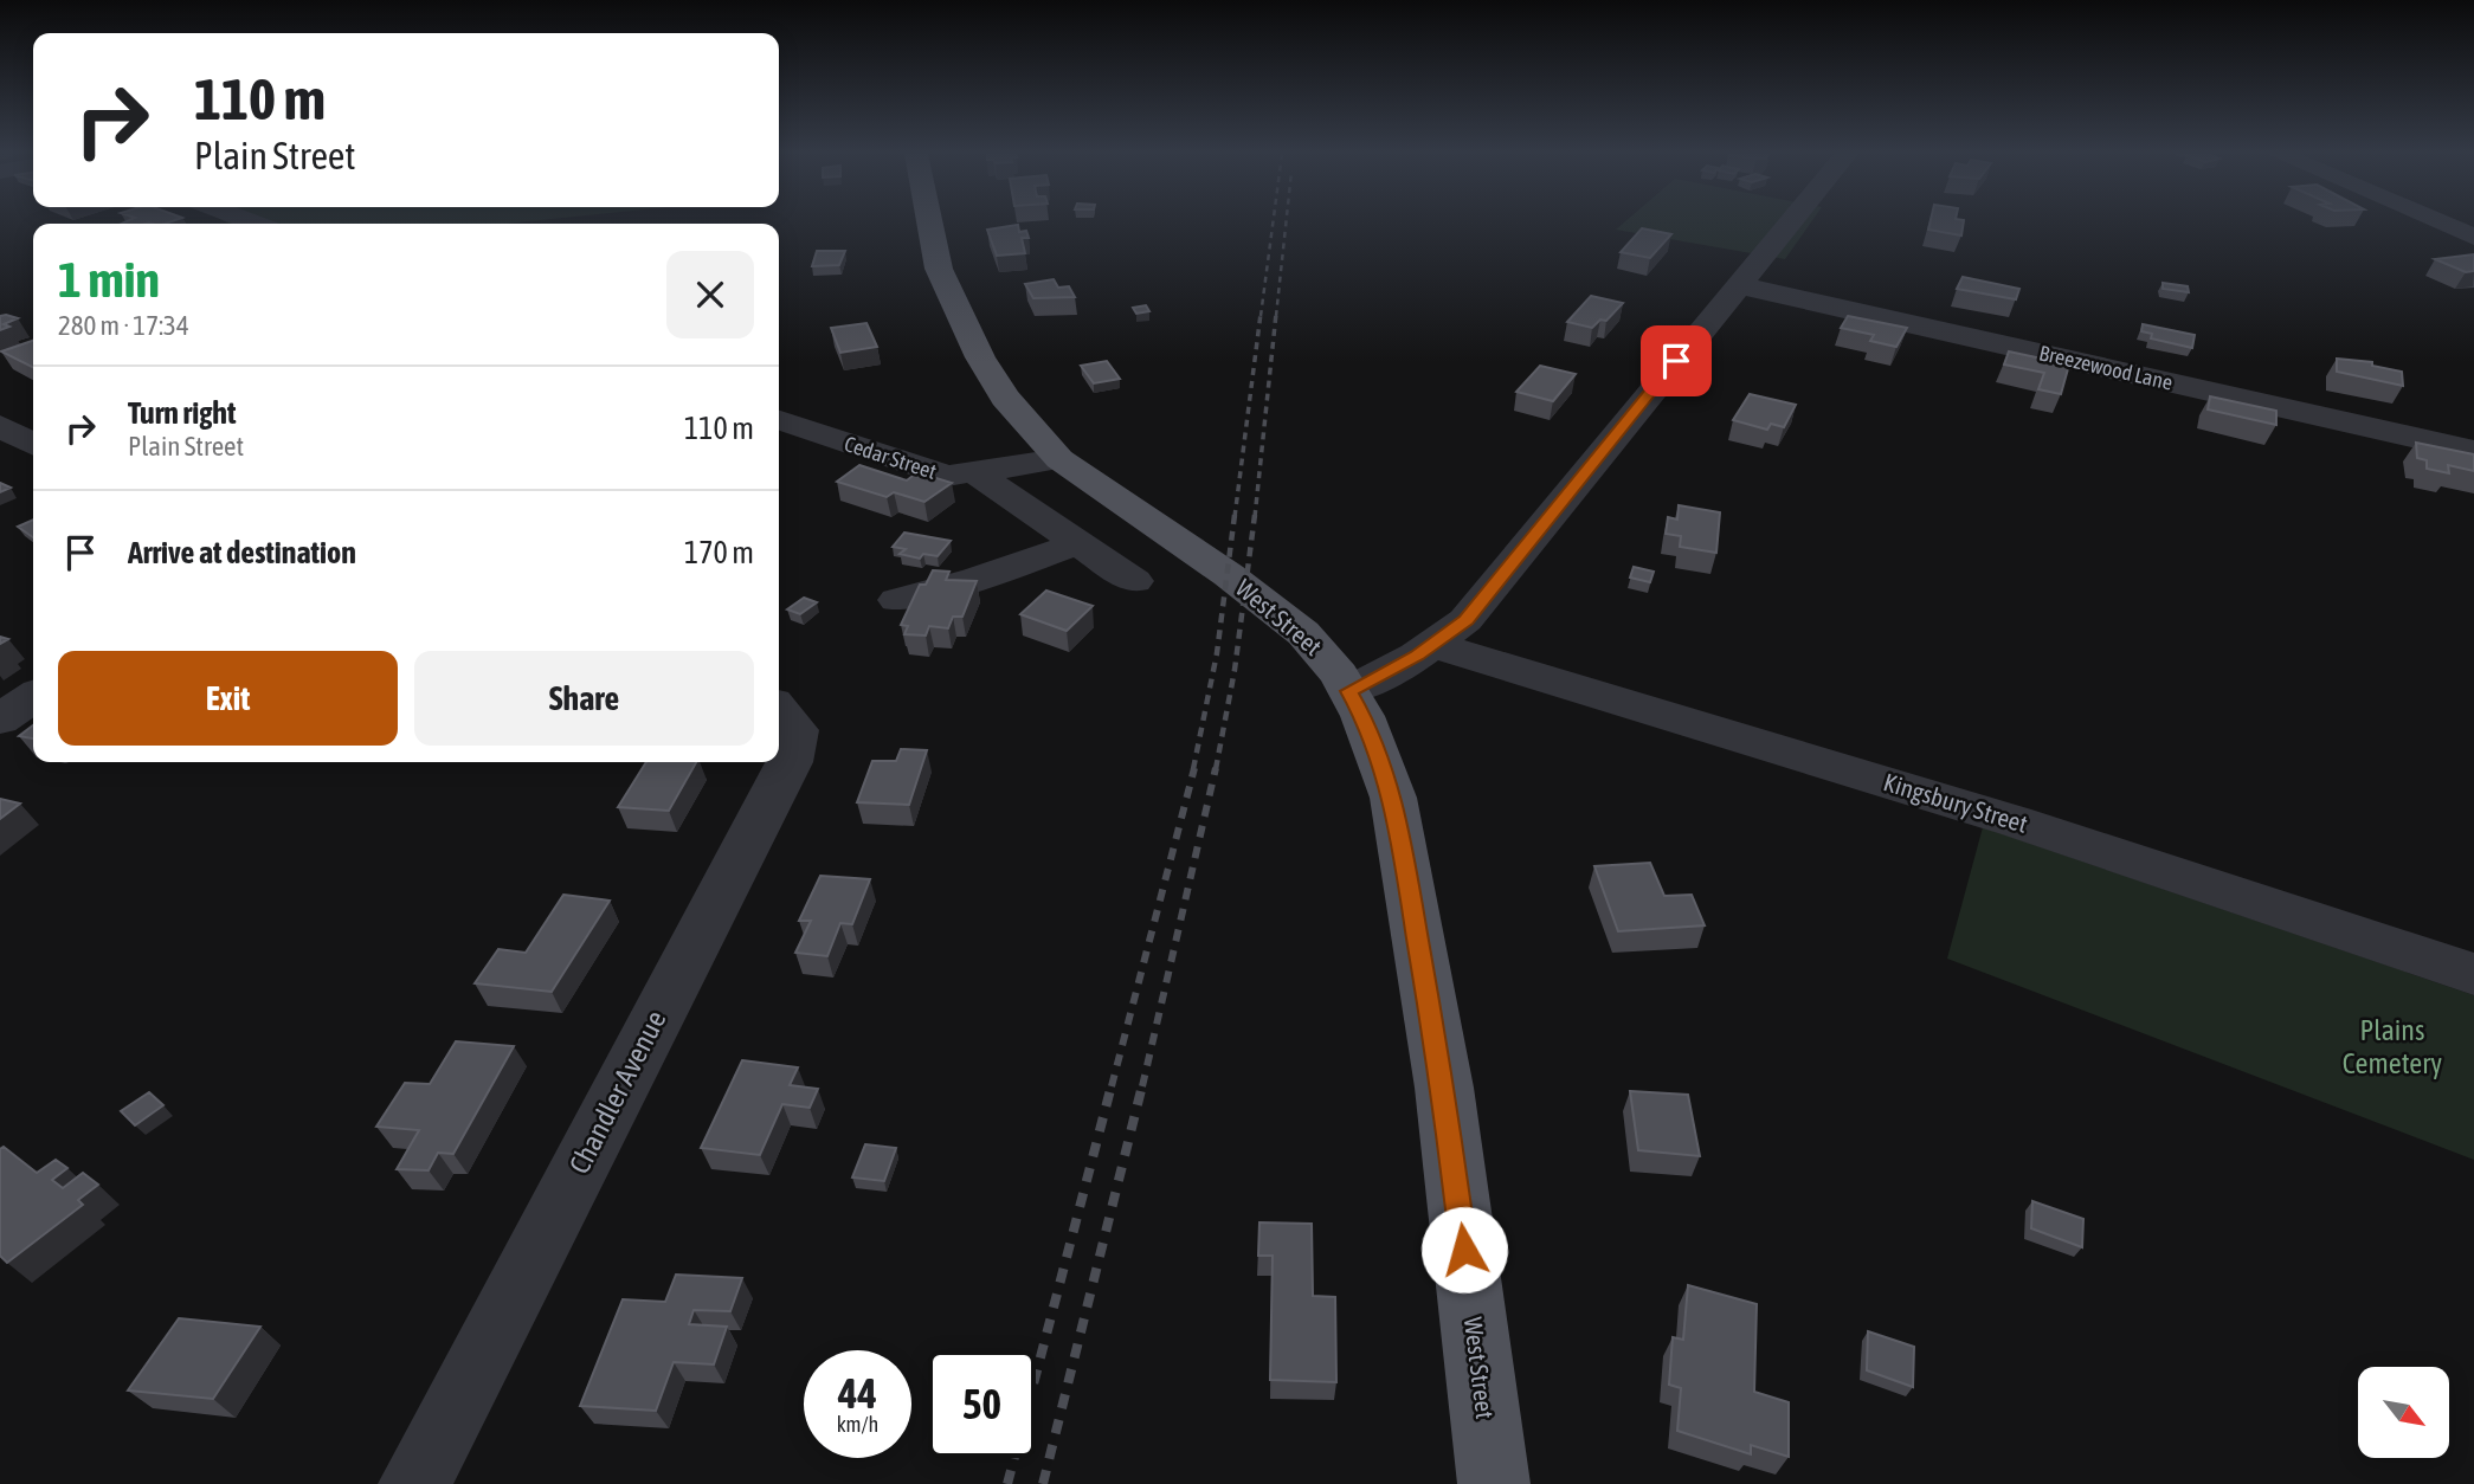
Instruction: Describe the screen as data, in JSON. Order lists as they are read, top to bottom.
{
  "streets": {
    "main road": ["West Street"],
    "street": [
      "Breezewood Lane",
      "Cedar Street",
      "Kingsbury Street",
      "Chandler Avenue"
    ]
  },
  "crossings": [
    ["Cedar Street", "West Street"]
  ],
  "parks": ["Plains Cemetery"],
  "north": "bottom right",
  "page": {
    "turn": ["110 m", "Plain Street"],
    "heading": ["1 min", "280 m · 17:34"],
    "list": [
      {
        "name": "Turn right",
        "note": "Plain Street",
        "value": "110 m"
      },
      {
        "name": "Arrive at destination",
        "value": "170 m"
      }
    ],
    "buttons": ["Exit", "Share"],
    "speed": "44 km/h",
    "limit": "50"
  }
}
